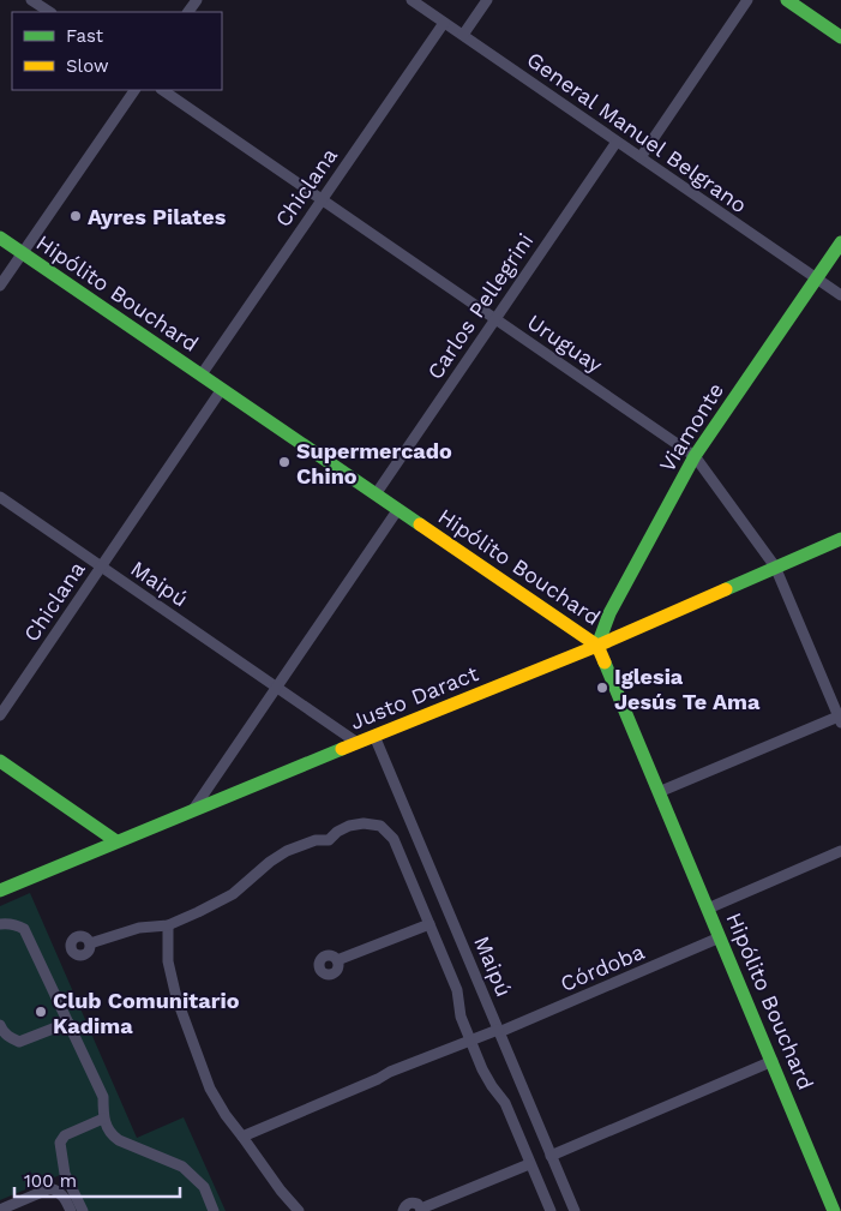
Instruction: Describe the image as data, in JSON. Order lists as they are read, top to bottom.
{
  "streets": {
    "street": [
      "General Manuel Belgrano",
      "Chiclana",
      "Hipólito Bouchard",
      "Carlos Pellegrini",
      "Uruguay",
      "Viamonte",
      "Maipú",
      "Justo Daract",
      "Córdoba"
    ]
  },
  "crossings": [
    ["General Manuel Belgrano", "Chiclana"],
    ["General Manuel Belgrano", "Carlos Pellegrini"],
    ["General Manuel Belgrano", "Viamonte"],
    ["Chiclana", "Hipólito Bouchard"],
    ["Chiclana", "Uruguay"],
    ["Chiclana", "Maipú"],
    ["Hipólito Bouchard", "Carlos Pellegrini"],
    ["Hipólito Bouchard", "Viamonte"],
    ["Hipólito Bouchard", "Justo Daract"],
    ["Hipólito Bouchard", "Córdoba"],
    ["Carlos Pellegrini", "Uruguay"],
    ["Uruguay", "Viamonte"],
    ["Uruguay", "Justo Daract"],
    ["Viamonte", "Justo Daract"],
    ["Maipú", "Justo Daract"],
    ["Maipú", "Córdoba"]
  ],
  "places": [
    "Ayres Pilates",
    "Supermercado Chino",
    "Iglesia Jesús Te Ama",
    "Club Comunitario Kadima"
  ],
  "legend": ["Fast", "Slow"],
  "scale_bar": "100 m"
}
